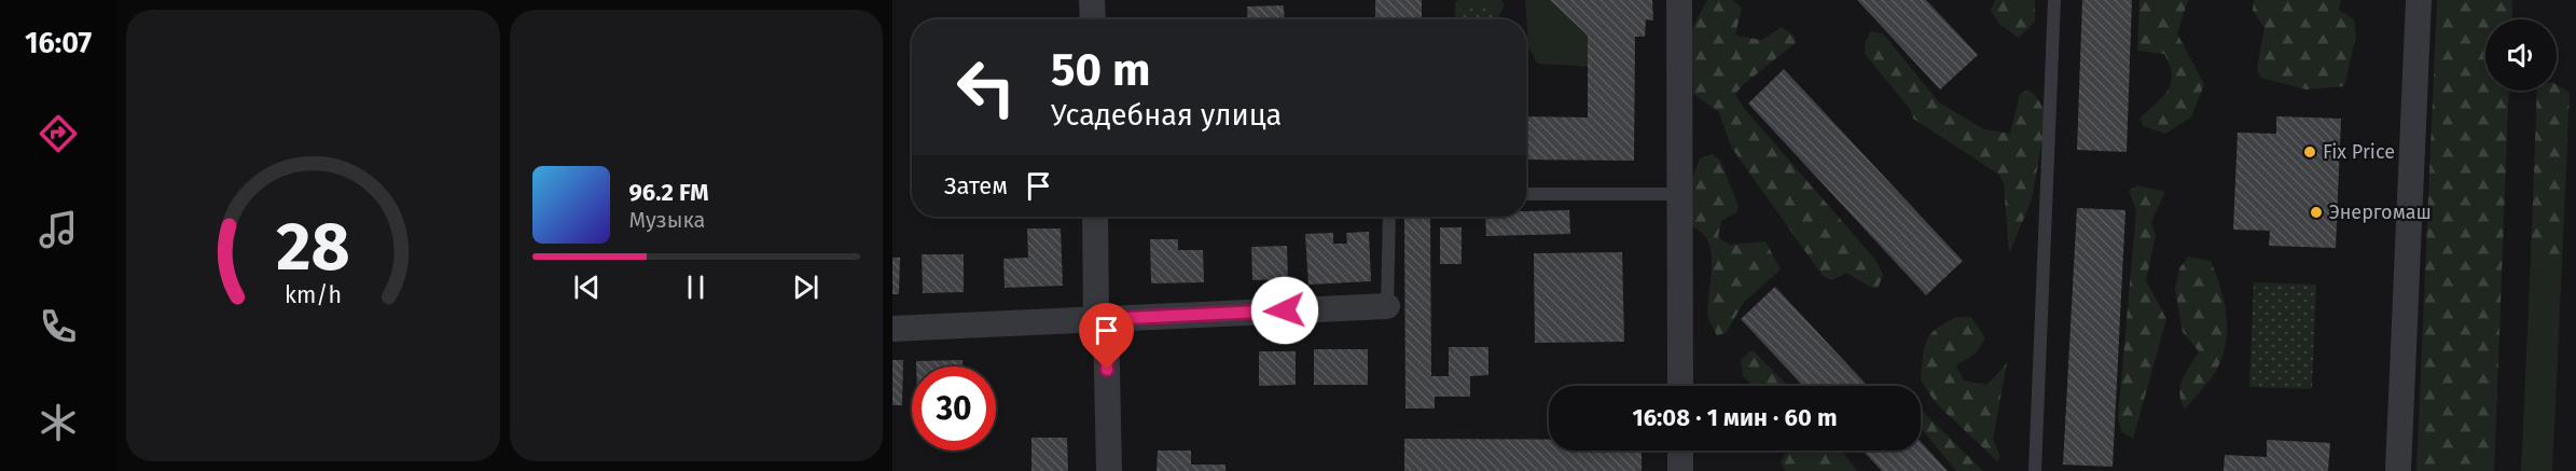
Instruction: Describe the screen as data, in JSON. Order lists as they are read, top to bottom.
{
  "places": ["Fix Price", "Энергомаш"],
  "page": {
    "tabs": "16:07",
    "turn": ["50 m", "Усадебная улица"],
    "then": "Затем",
    "song": ["96.2 FM", "Музыка"],
    "limit": "30",
    "trip": "16:08 · 1 мин · 60 m",
    "gauge": ["28", "km/h"]
  }
}
